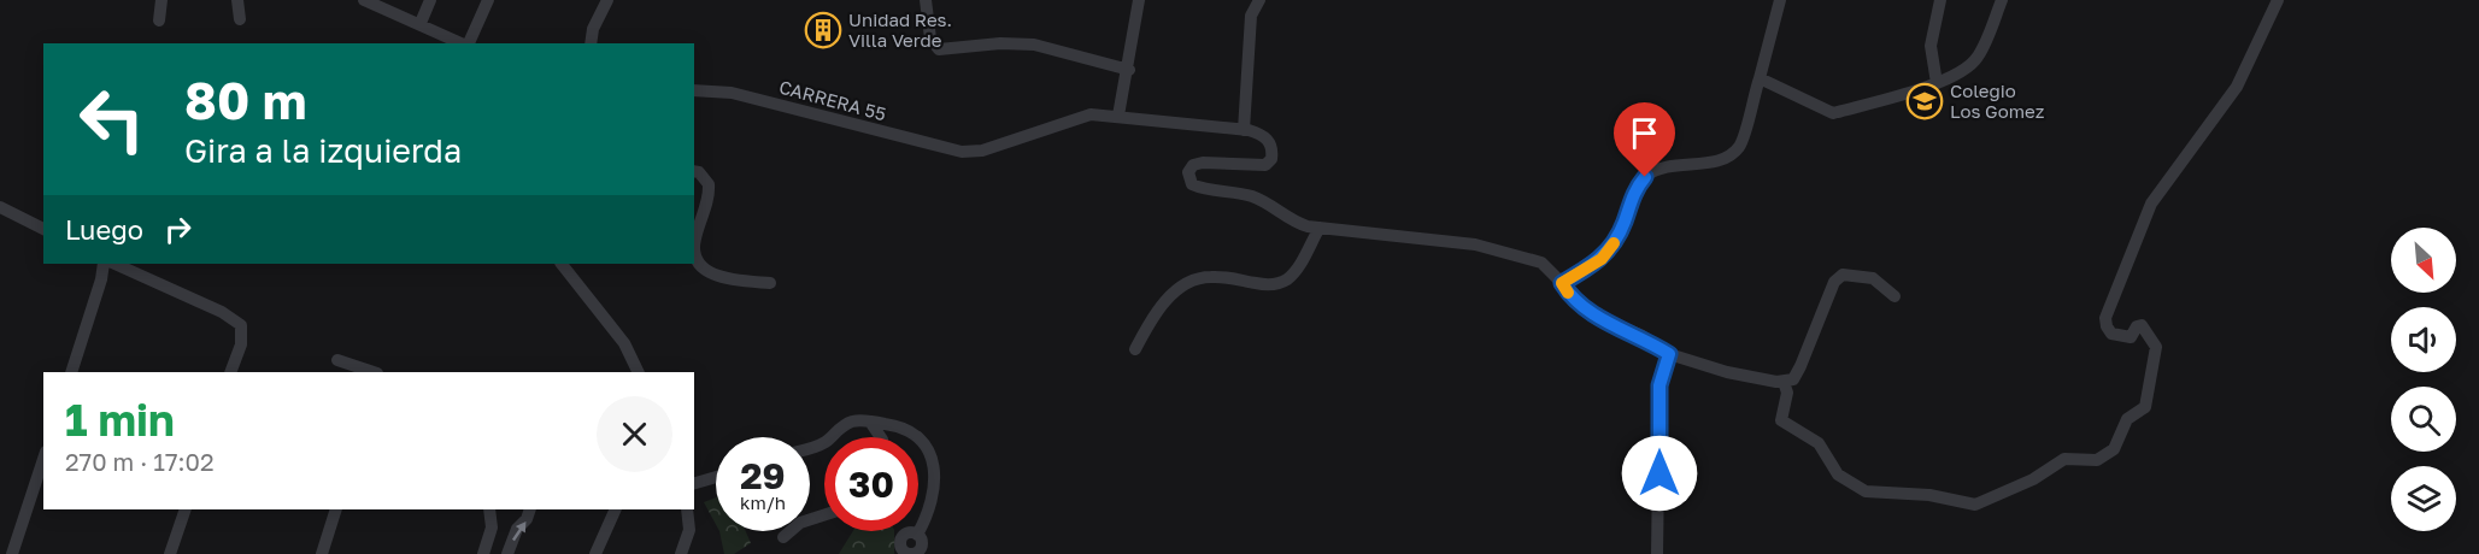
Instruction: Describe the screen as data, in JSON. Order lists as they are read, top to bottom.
{
  "streets": {
    "street": ["CARRERA 55"]
  },
  "places": {
    "building": ["Unidad Res. Villa Verde"],
    "school or university": ["Colegio Los Gomez"]
  },
  "north": "bottom right",
  "page": {
    "turn": ["80 m", "Gira a la izquierda"],
    "then": "Luego",
    "heading": ["1 min", "270 m · 17:02"],
    "speed": "29 km/h",
    "limit": "30"
  }
}
